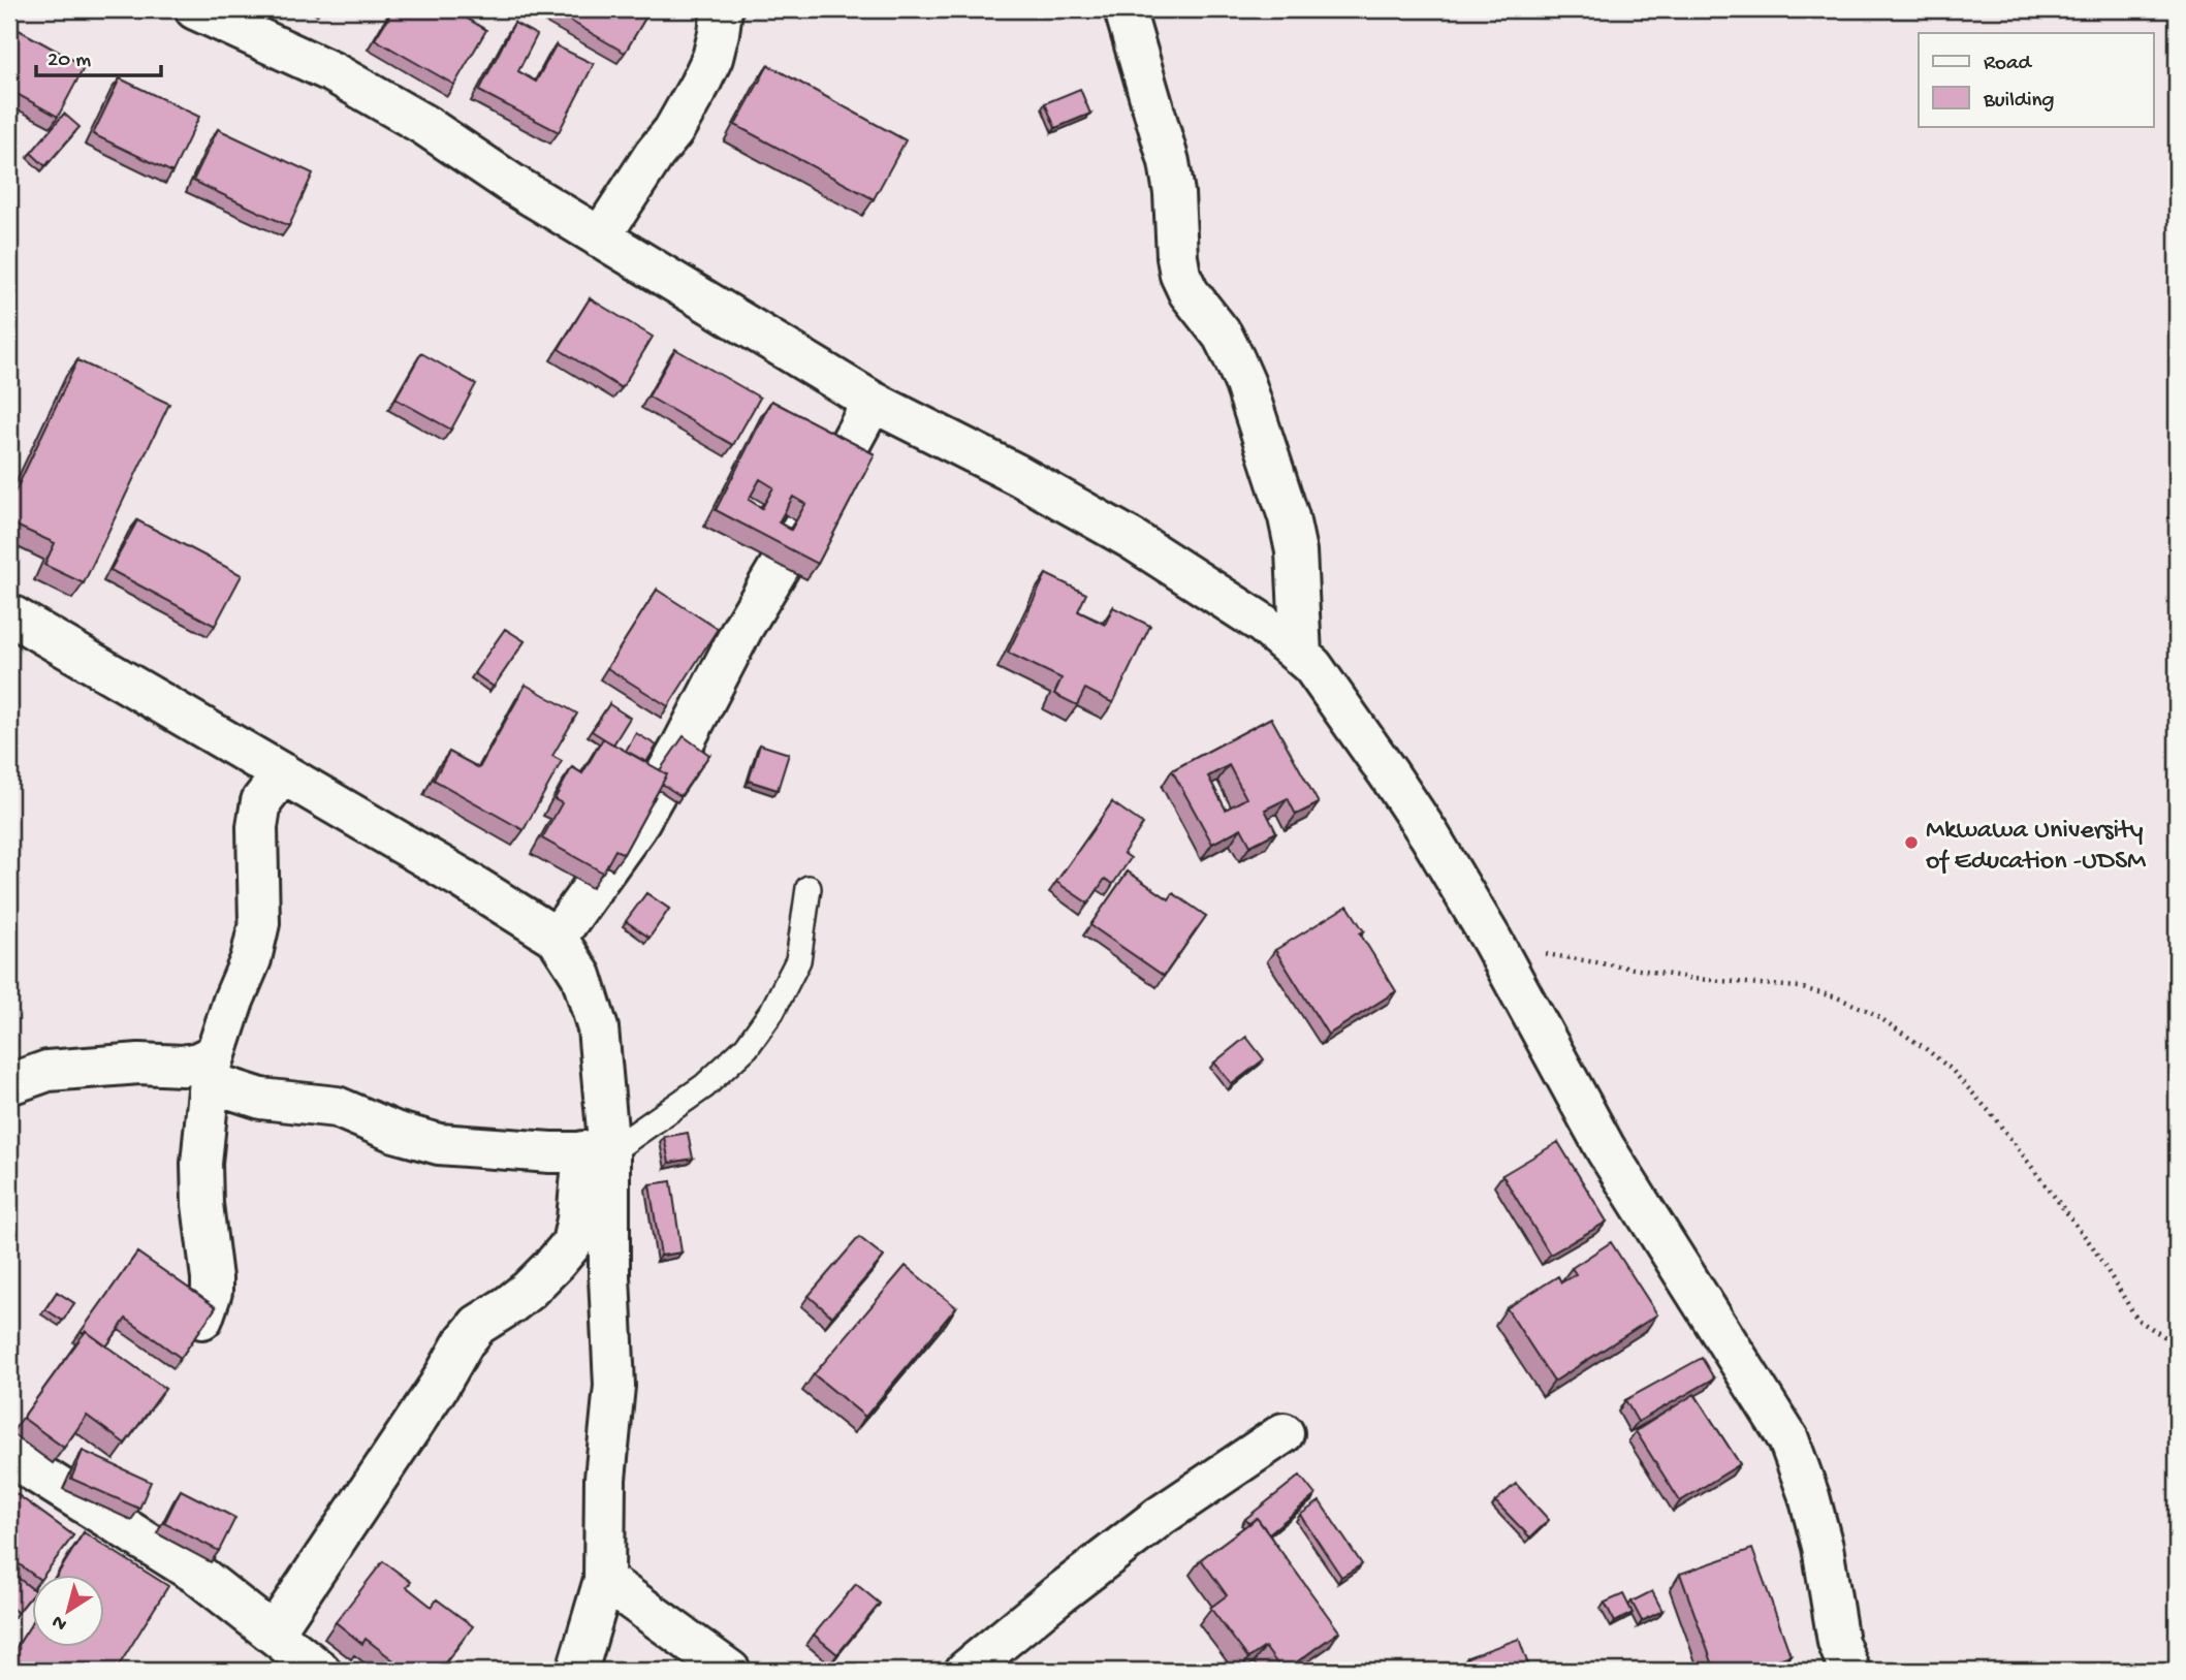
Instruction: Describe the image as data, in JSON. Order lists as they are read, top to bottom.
{
  "places": ["Mkwawa University of Education -UDSM"],
  "legend": ["Road", "Building"],
  "scale_bar": "20 m",
  "north": "bottom left"
}
